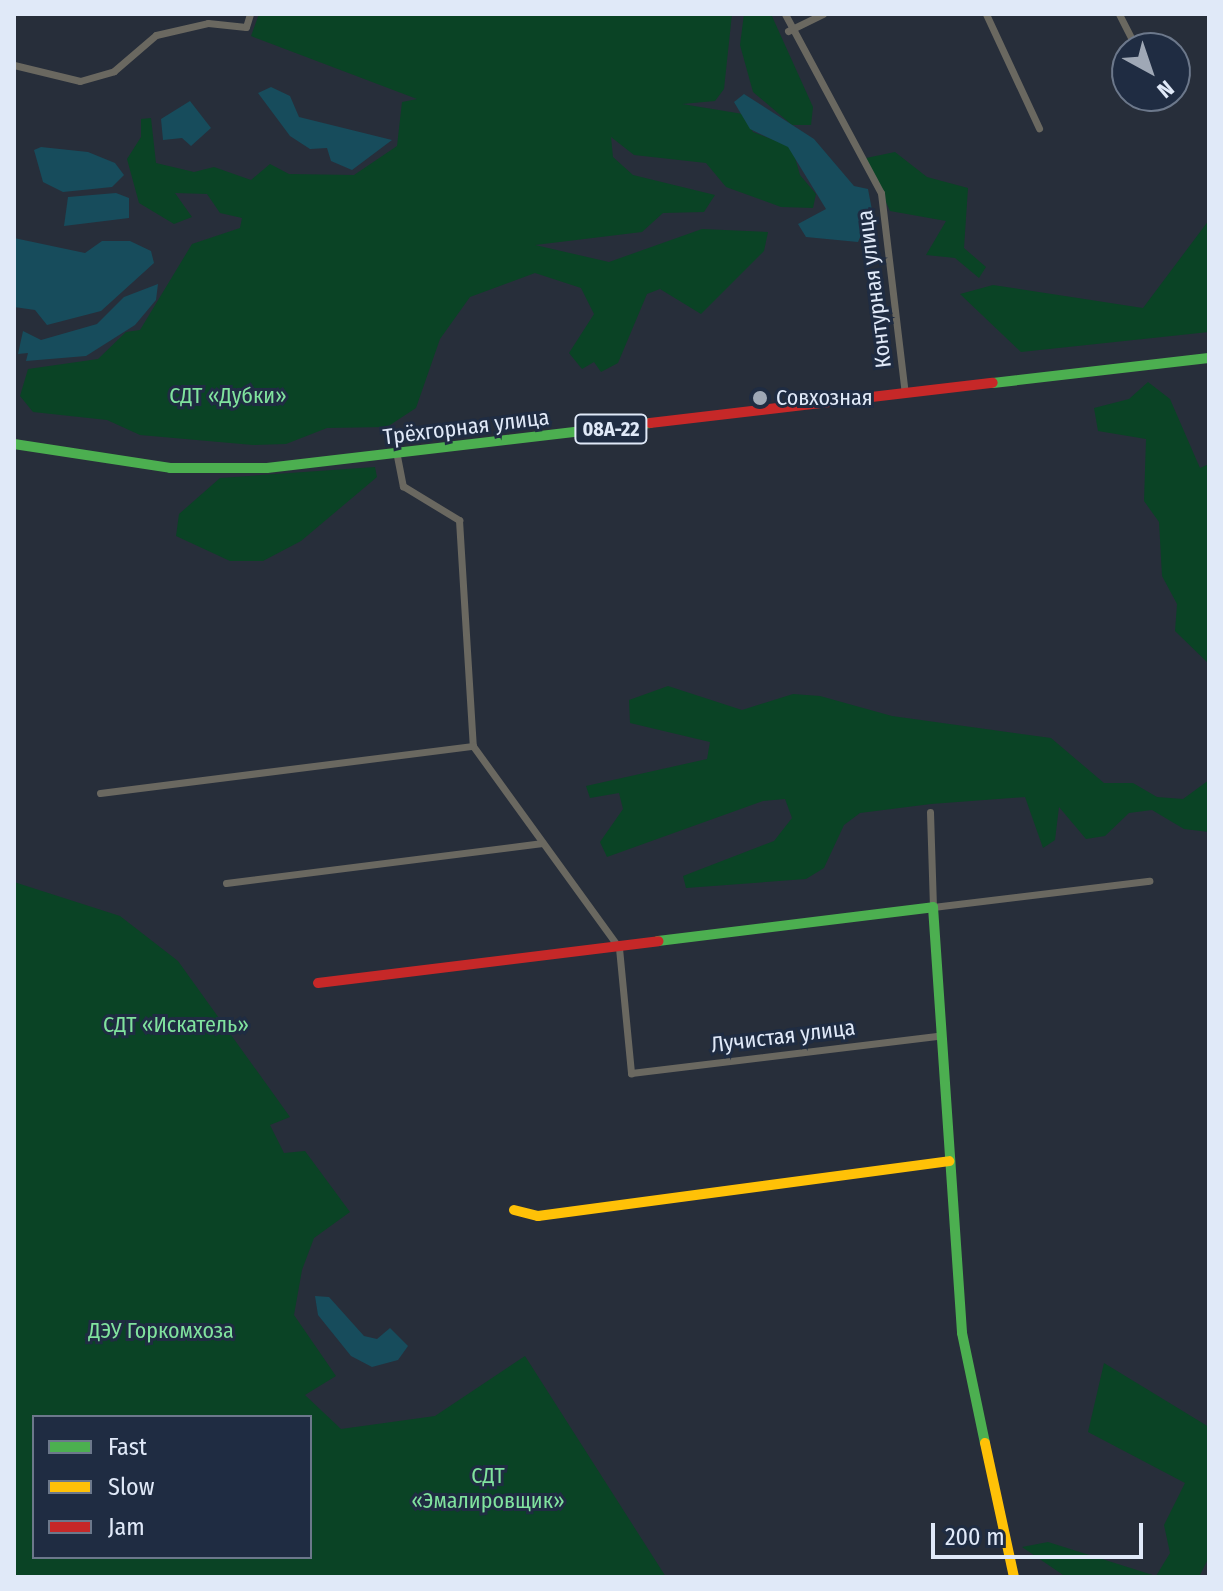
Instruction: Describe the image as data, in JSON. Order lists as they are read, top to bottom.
{
  "streets": {
    "main road": ["Трёхгорная улица", "08А-22"],
    "street": ["Контурная улица", "Лучистая улица"]
  },
  "crossings": [
    ["Контурная улица", "Трёхгорная улица"]
  ],
  "parks": [
    "СДТ «Дубки»",
    "СДТ «Искатель»",
    "ДЭУ Горкомхоза",
    "СДТ «Эмалировщик»"
  ],
  "places": ["Совхозная"],
  "legend": ["Fast", "Slow", "Jam"],
  "scale_bar": "200 m",
  "north": "bottom right"
}
